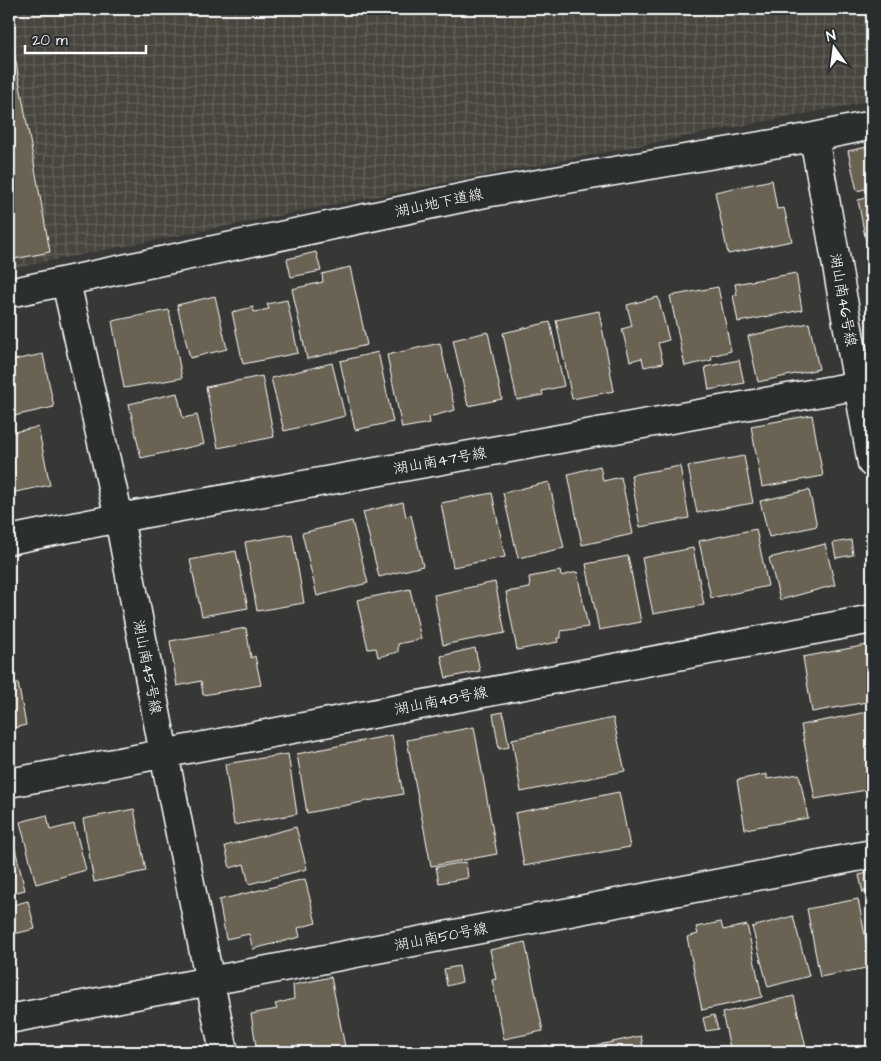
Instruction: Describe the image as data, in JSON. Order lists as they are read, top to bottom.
{
  "streets": {
    "street": [
      "湖山地下道線",
      "湖山南46号線",
      "湖山南47号線",
      "湖山南45号線",
      "湖山南48号線",
      "湖山南50号線"
    ]
  },
  "crossings": [
    ["湖山地下道線", "湖山南46号線"],
    ["湖山地下道線", "湖山南45号線"],
    ["湖山南46号線", "湖山南47号線"],
    ["湖山南47号線", "湖山南45号線"],
    ["湖山南45号線", "湖山南48号線"],
    ["湖山南45号線", "湖山南50号線"]
  ],
  "scale_bar": "20 m",
  "north": "top"
}
